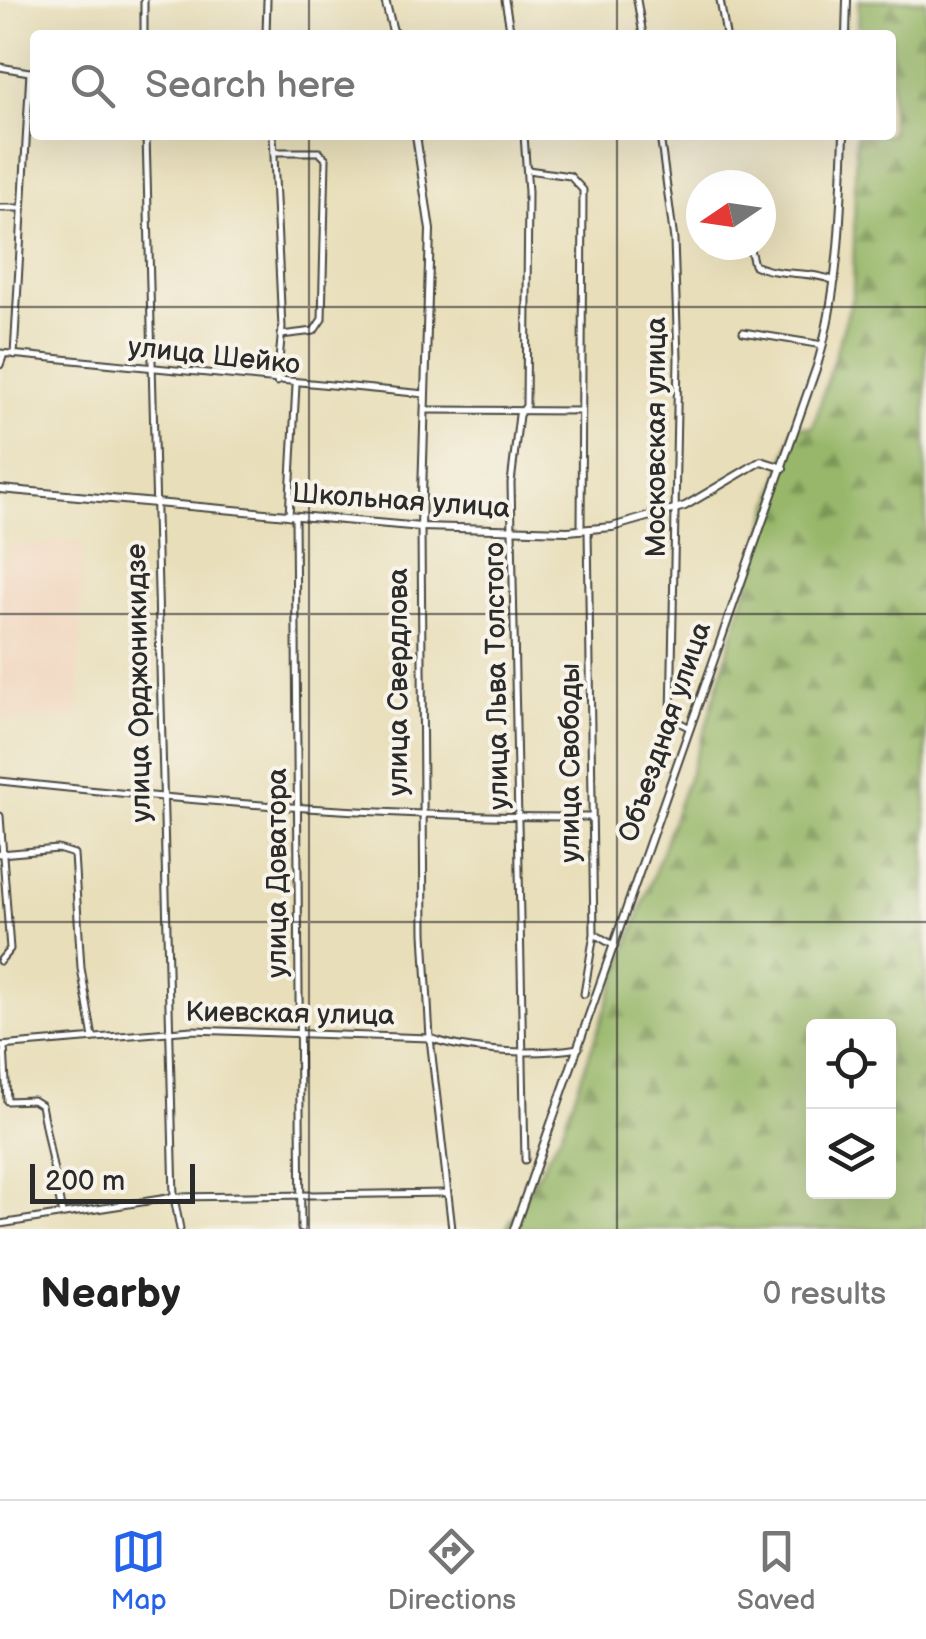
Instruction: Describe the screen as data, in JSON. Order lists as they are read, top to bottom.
{
  "streets": {
    "street": [
      "улица Шейко",
      "Московская улица",
      "Школьная улица",
      "улица Льва Толстого",
      "улица Свердлова",
      "улица Орджоникидзе",
      "Объездная улица",
      "улица Свободы",
      "улица Доватора",
      "Киевская улица"
    ]
  },
  "crossings": [
    ["улица Шейко", "улица Свердлова"],
    ["улица Шейко", "улица Орджоникидзе"],
    ["улица Шейко", "улица Доватора"],
    ["Московская улица", "Школьная улица"],
    ["Московская улица", "Объездная улица"],
    ["Школьная улица", "улица Льва Толстого"],
    ["Школьная улица", "улица Свердлова"],
    ["Школьная улица", "улица Орджоникидзе"],
    ["Школьная улица", "Объездная улица"],
    ["Школьная улица", "улица Свободы"],
    ["Школьная улица", "улица Доватора"],
    ["улица Льва Толстого", "улица Свободы"],
    ["улица Льва Толстого", "Киевская улица"],
    ["улица Свердлова", "Киевская улица"],
    ["улица Орджоникидзе", "Киевская улица"],
    ["Объездная улица", "Киевская улица"],
    ["улица Доватора", "Киевская улица"]
  ],
  "scale_bar": "200 m",
  "north": "left",
  "page": {
    "search": "Search here",
    "scale": "200 m",
    "heading": ["Nearby", "0 results"],
    "nav": ["Map", "Directions", "Saved"]
  }
}
